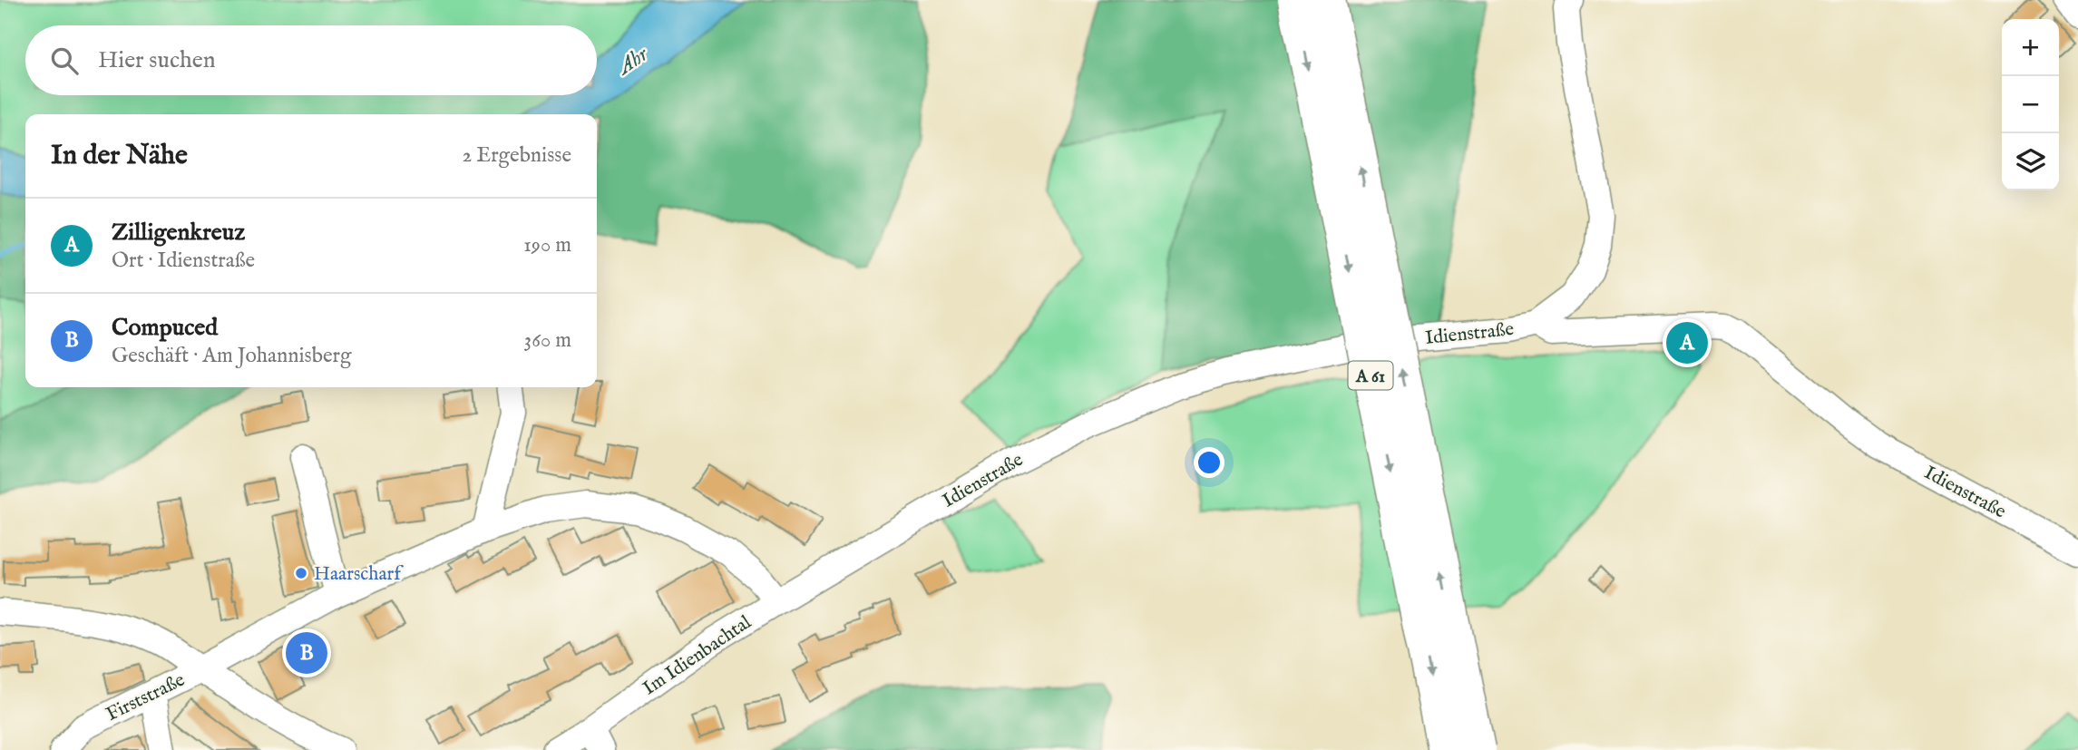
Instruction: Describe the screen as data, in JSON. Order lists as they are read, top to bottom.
{
  "streets": {
    "highway": ["A 61"],
    "street": ["Idienstraße", "Im Idienbachtal", "Firststraße"]
  },
  "crossings": [
    ["Idienstraße", "Im Idienbachtal"],
    ["Im Idienbachtal", "Firststraße"]
  ],
  "water": ["Ahr"],
  "places": ["Haarscharf"],
  "page": {
    "map_buttons": ["+", "−"],
    "search": "Hier suchen",
    "heading": ["In der Nähe", "2 Ergebnisse"],
    "list": [
      {
        "mark": "A",
        "name": "Zilligenkreuz",
        "note": "Ort · Idienstraße",
        "value": "190 m"
      },
      {
        "mark": "B",
        "name": "Compuced",
        "note": "Geschäft · Am Johannisberg",
        "value": "360 m"
      }
    ],
    "pins": ["A", "B"]
  }
}
